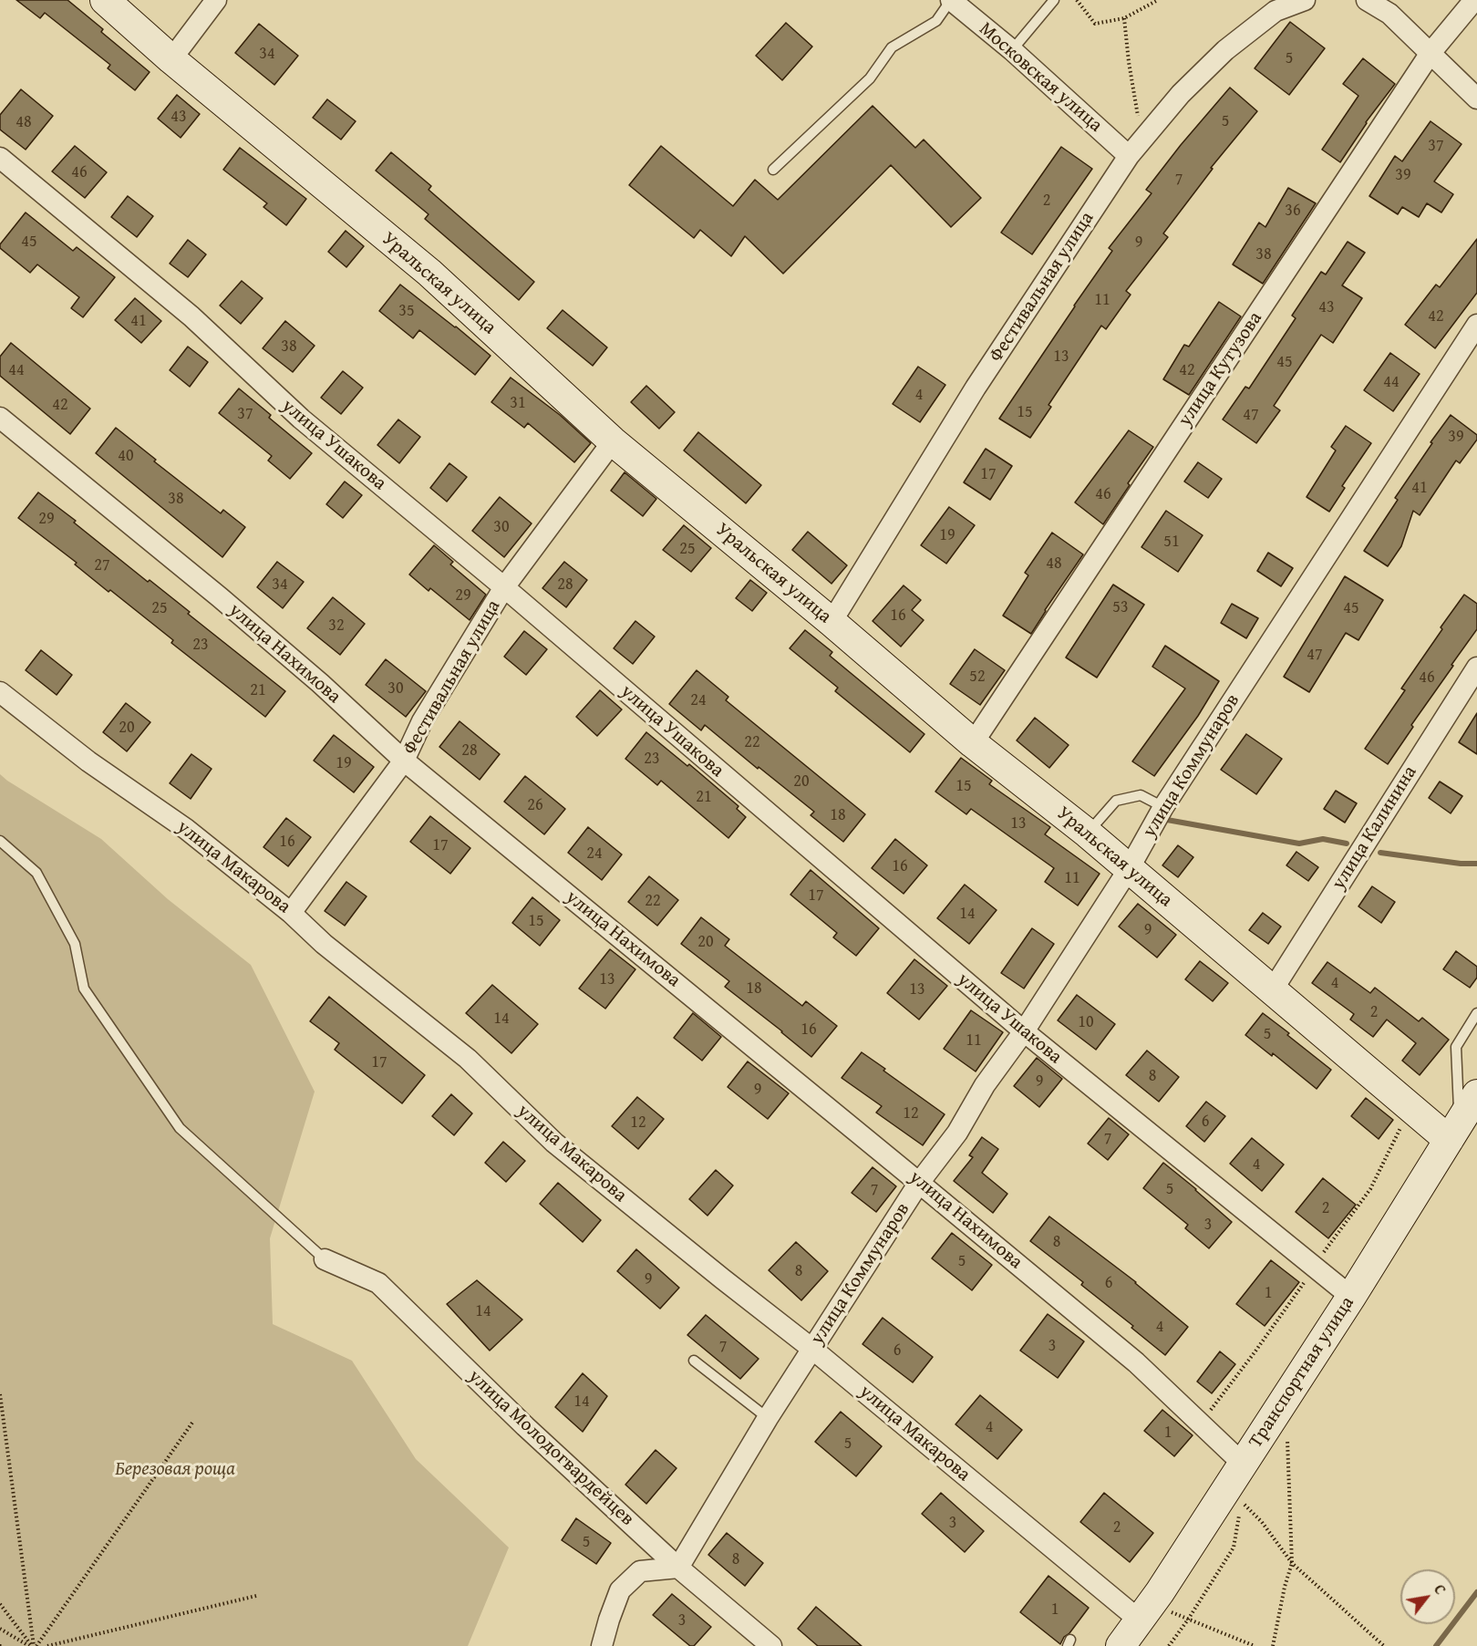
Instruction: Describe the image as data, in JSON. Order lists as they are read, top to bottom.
{
  "streets": {
    "street": [
      "Московская улица",
      "Уральская улица",
      "Фестивальная улица",
      "улица Кутузова",
      "улица Ушакова",
      "улица Нахимова",
      "улица Коммунаров",
      "улица Калинина",
      "улица Макарова",
      "Транспортная улица",
      "улица Молодогвардейцев"
    ]
  },
  "crossings": [
    ["Московская улица", "Фестивальная улица"],
    ["Уральская улица", "Фестивальная улица"],
    ["Уральская улица", "улица Кутузова"],
    ["Уральская улица", "улица Коммунаров"],
    ["Уральская улица", "улица Калинина"],
    ["Уральская улица", "Транспортная улица"],
    ["Фестивальная улица", "улица Ушакова"],
    ["Фестивальная улица", "улица Нахимова"],
    ["Фестивальная улица", "улица Макарова"],
    ["улица Ушакова", "улица Коммунаров"],
    ["улица Ушакова", "Транспортная улица"],
    ["улица Нахимова", "улица Коммунаров"],
    ["улица Нахимова", "Транспортная улица"],
    ["улица Коммунаров", "улица Макарова"],
    ["улица Коммунаров", "улица Молодогвардейцев"],
    ["улица Макарова", "Транспортная улица"]
  ],
  "parks": ["Березовая роща"],
  "house_numbers": [
    "34",
    "5",
    "43",
    "5",
    "48",
    "37",
    "46",
    "39",
    "7",
    "2",
    "36",
    "45",
    "9",
    "38",
    "11",
    "43",
    "35",
    "42",
    "41",
    "38",
    "13",
    "45",
    "44",
    "42",
    "44",
    "4",
    "31",
    "42",
    "15",
    "37",
    "47",
    "39",
    "40",
    "17",
    "41",
    "46",
    "38",
    "29",
    "30",
    "19",
    "51",
    "25",
    "48",
    "27",
    "34",
    "28",
    "29",
    "53",
    "25",
    "45",
    "16",
    "32",
    "23",
    "47",
    "52",
    "46",
    "30",
    "21",
    "24",
    "20",
    "22",
    "28",
    "23",
    "19",
    "20",
    "15",
    "21",
    "26",
    "18",
    "13",
    "16",
    "17",
    "24",
    "16",
    "11",
    "17",
    "22",
    "14",
    "15",
    "9",
    "20",
    "13",
    "4",
    "18",
    "13",
    "2",
    "14",
    "10",
    "16",
    "5",
    "11",
    "17",
    "8",
    "9",
    "9",
    "12",
    "6",
    "12",
    "7",
    "4",
    "5",
    "7",
    "2",
    "3",
    "8",
    "5",
    "8",
    "9",
    "6",
    "1",
    "14",
    "4",
    "3",
    "7",
    "6",
    "14",
    "4",
    "1",
    "5",
    "3",
    "2",
    "5",
    "8",
    "1",
    "3"
  ],
  "north": "top right"
}
